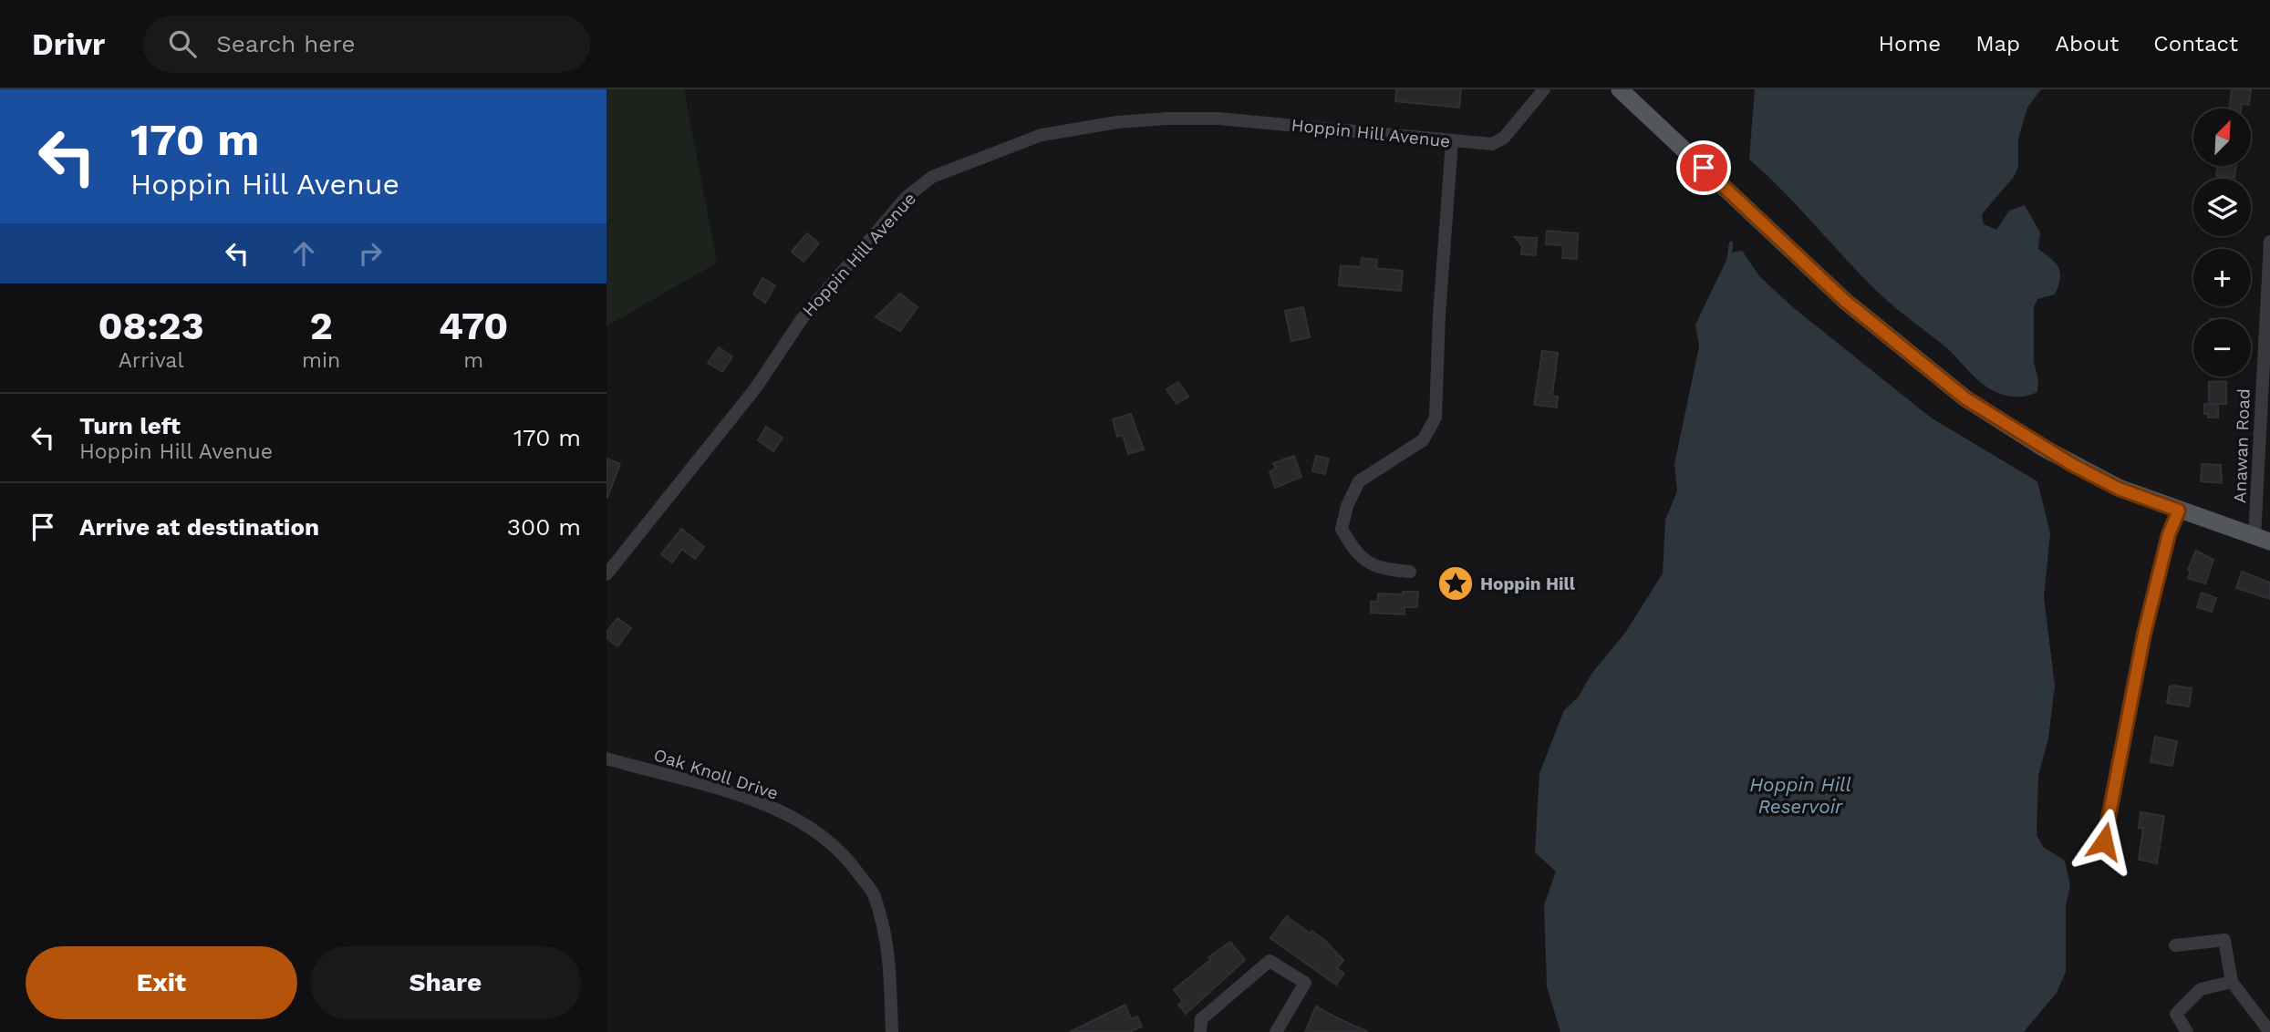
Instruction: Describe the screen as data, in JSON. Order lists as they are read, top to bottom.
{
  "streets": {
    "street": ["Hoppin Hill Avenue", "Anawan Road", "Oak Knoll Drive"]
  },
  "water": ["Hoppin Hill Reservoir"],
  "places": {
    "place": ["Hoppin Hill"]
  },
  "north": "top right",
  "page": {
    "header": "Drivr",
    "search": "Search here",
    "nav": [
      "Home",
      "Map",
      "About",
      "Contact"
    ],
    "turn": ["170 m", "Hoppin Hill Avenue"],
    "map_buttons": ["+", "−"],
    "eta": [
      "08:23",
      "Arrival",
      "2",
      "min",
      "470",
      "m"
    ],
    "list": [
      {
        "name": "Turn left",
        "note": "Hoppin Hill Avenue",
        "value": "170 m"
      },
      {
        "name": "Arrive at destination",
        "value": "300 m"
      }
    ],
    "buttons": ["Exit", "Share"]
  }
}
